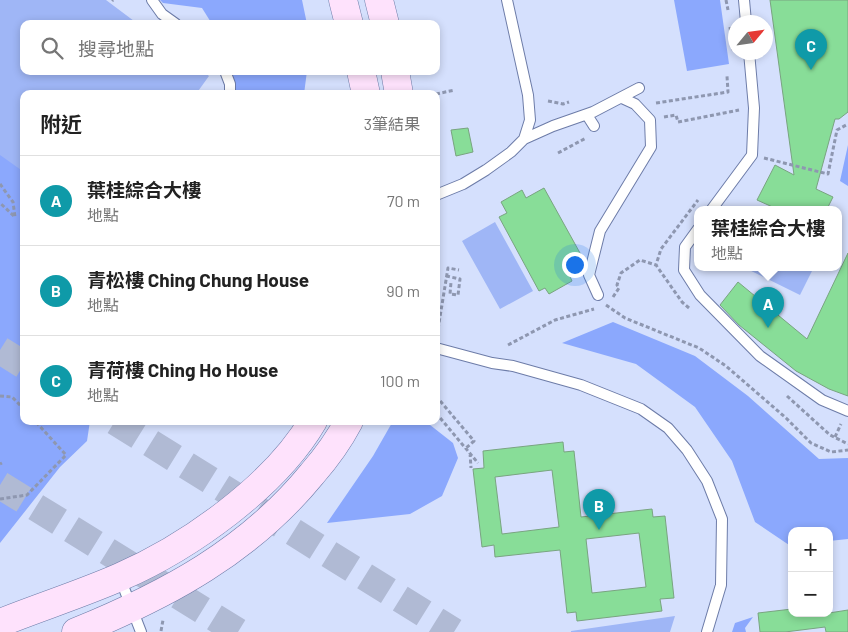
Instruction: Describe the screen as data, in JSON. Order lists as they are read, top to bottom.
{
  "north": "top right",
  "page": {
    "search": "搜尋地點",
    "pins": ["C", "A", "B"],
    "heading": ["附近", "3筆結果"],
    "list": [
      {
        "mark": "A",
        "name": "葉桂綜合大樓",
        "note": "地點",
        "value": "70 m"
      },
      {
        "mark": "B",
        "name": "青松樓 Ching Chung House",
        "note": "地點",
        "value": "90 m"
      },
      {
        "mark": "C",
        "name": "青荷樓 Ching Ho House",
        "note": "地點",
        "value": "100 m"
      }
    ],
    "popup": ["葉桂綜合大樓", "地點"],
    "map_buttons": ["+", "−"]
  }
}
